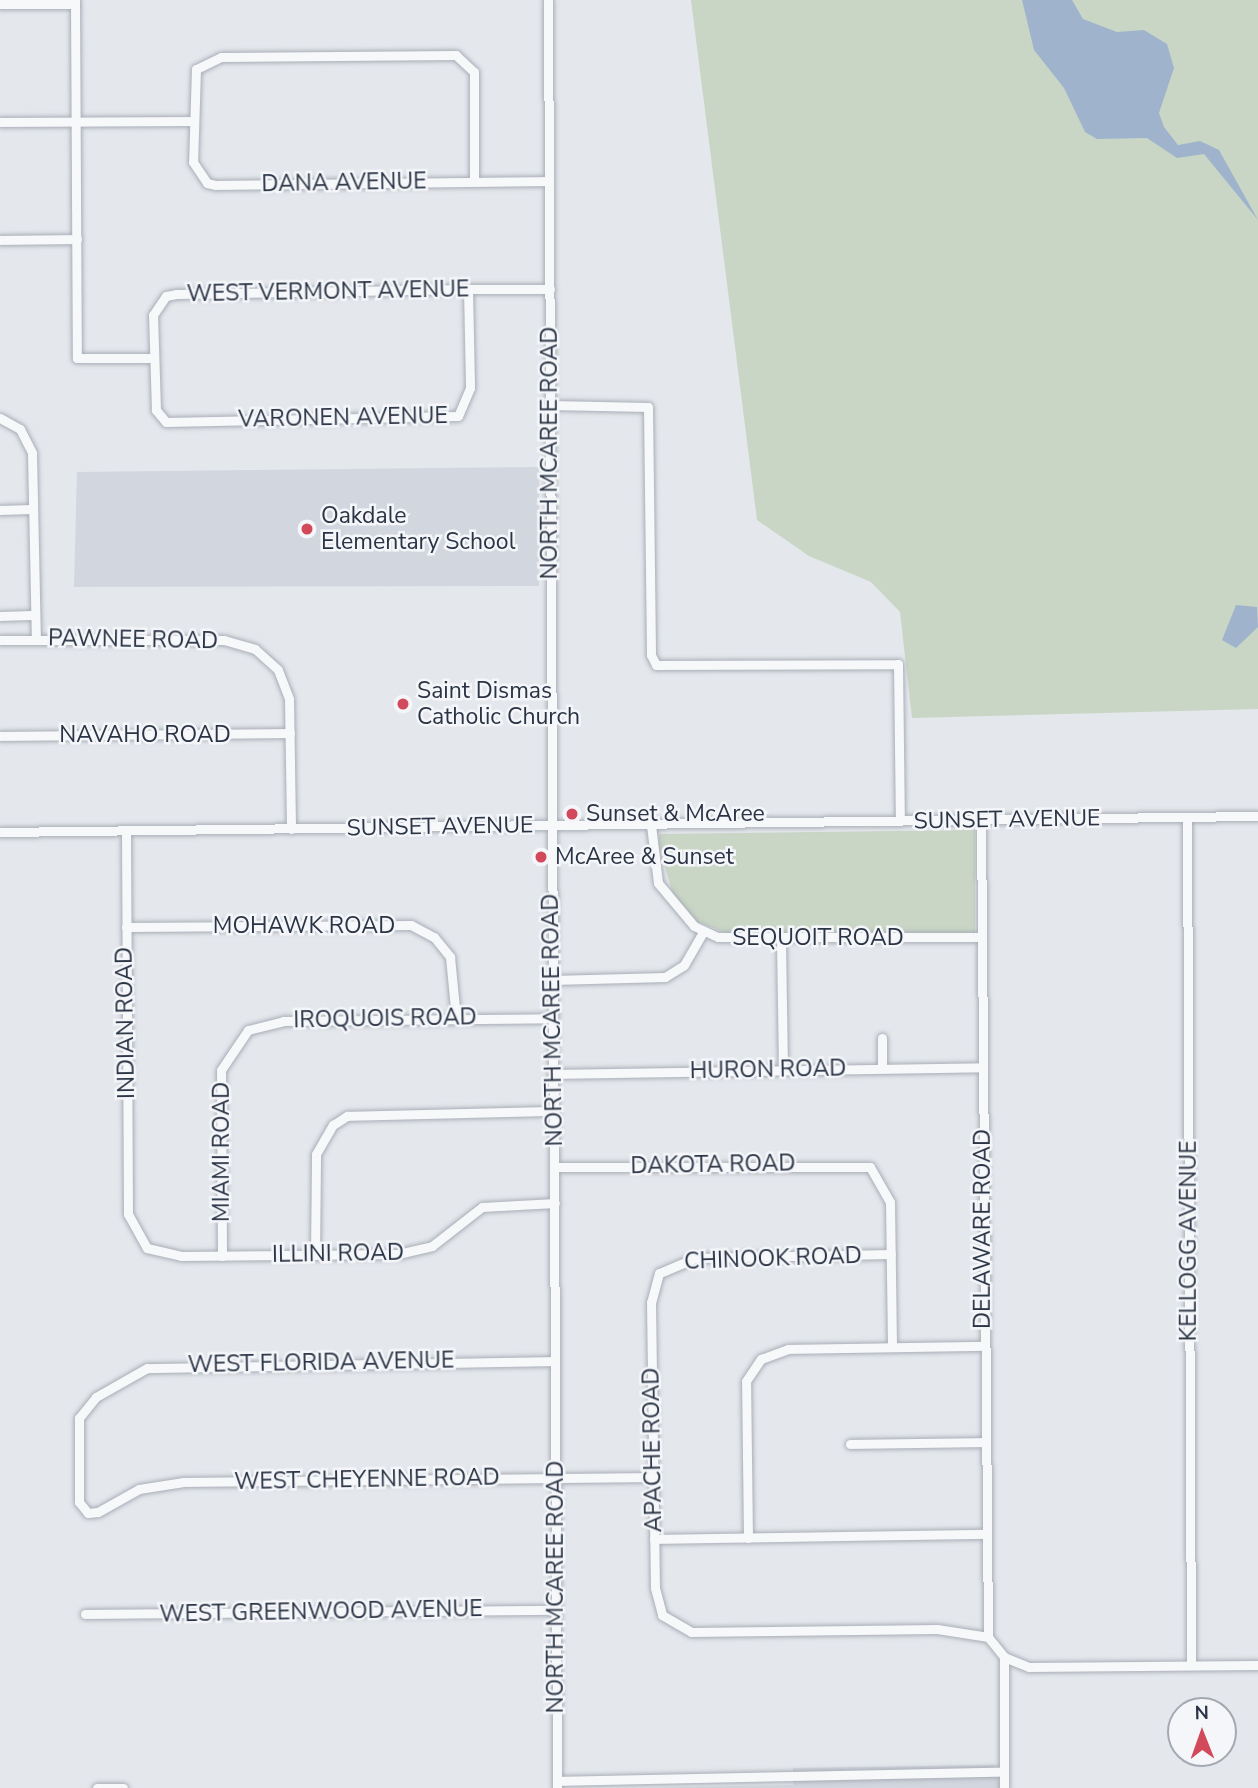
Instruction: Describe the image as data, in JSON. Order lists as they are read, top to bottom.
{
  "streets": {
    "street": [
      "DANA AVENUE",
      "WEST VERMONT AVENUE",
      "VARONEN AVENUE",
      "NORTH MCAREE ROAD",
      "PAWNEE ROAD",
      "NAVAHO ROAD",
      "SUNSET AVENUE",
      "MOHAWK ROAD",
      "SEQUOIT ROAD",
      "IROQUOIS ROAD",
      "INDIAN ROAD",
      "HURON ROAD",
      "MIAMI ROAD",
      "DAKOTA ROAD",
      "DELAWARE ROAD",
      "KELLOGG AVENUE",
      "ILLINI ROAD",
      "CHINOOK ROAD",
      "WEST FLORIDA AVENUE",
      "APACHE ROAD",
      "WEST CHEYENNE ROAD",
      "WEST GREENWOOD AVENUE"
    ]
  },
  "crossings": [
    ["DANA AVENUE", "NORTH MCAREE ROAD"],
    ["WEST VERMONT AVENUE", "VARONEN AVENUE"],
    ["WEST VERMONT AVENUE", "NORTH MCAREE ROAD"],
    ["NORTH MCAREE ROAD", "SUNSET AVENUE"],
    ["NORTH MCAREE ROAD", "SEQUOIT ROAD"],
    ["NORTH MCAREE ROAD", "IROQUOIS ROAD"],
    ["NORTH MCAREE ROAD", "HURON ROAD"],
    ["NORTH MCAREE ROAD", "DAKOTA ROAD"],
    ["NORTH MCAREE ROAD", "ILLINI ROAD"],
    ["NORTH MCAREE ROAD", "WEST FLORIDA AVENUE"],
    ["NORTH MCAREE ROAD", "WEST CHEYENNE ROAD"],
    ["NORTH MCAREE ROAD", "WEST GREENWOOD AVENUE"],
    ["PAWNEE ROAD", "NAVAHO ROAD"],
    ["SUNSET AVENUE", "INDIAN ROAD"],
    ["SUNSET AVENUE", "DELAWARE ROAD"],
    ["SUNSET AVENUE", "KELLOGG AVENUE"],
    ["MOHAWK ROAD", "IROQUOIS ROAD"],
    ["MOHAWK ROAD", "INDIAN ROAD"],
    ["SEQUOIT ROAD", "DELAWARE ROAD"],
    ["IROQUOIS ROAD", "MIAMI ROAD"],
    ["INDIAN ROAD", "ILLINI ROAD"],
    ["HURON ROAD", "DELAWARE ROAD"],
    ["MIAMI ROAD", "ILLINI ROAD"],
    ["DAKOTA ROAD", "CHINOOK ROAD"],
    ["DELAWARE ROAD", "APACHE ROAD"],
    ["CHINOOK ROAD", "APACHE ROAD"],
    ["WEST FLORIDA AVENUE", "WEST CHEYENNE ROAD"],
    ["APACHE ROAD", "WEST CHEYENNE ROAD"]
  ],
  "places": [
    "Oakdale Elementary School",
    "Saint Dismas Catholic Church",
    "Sunset & McAree",
    "McAree & Sunset"
  ],
  "north": "top"
}
